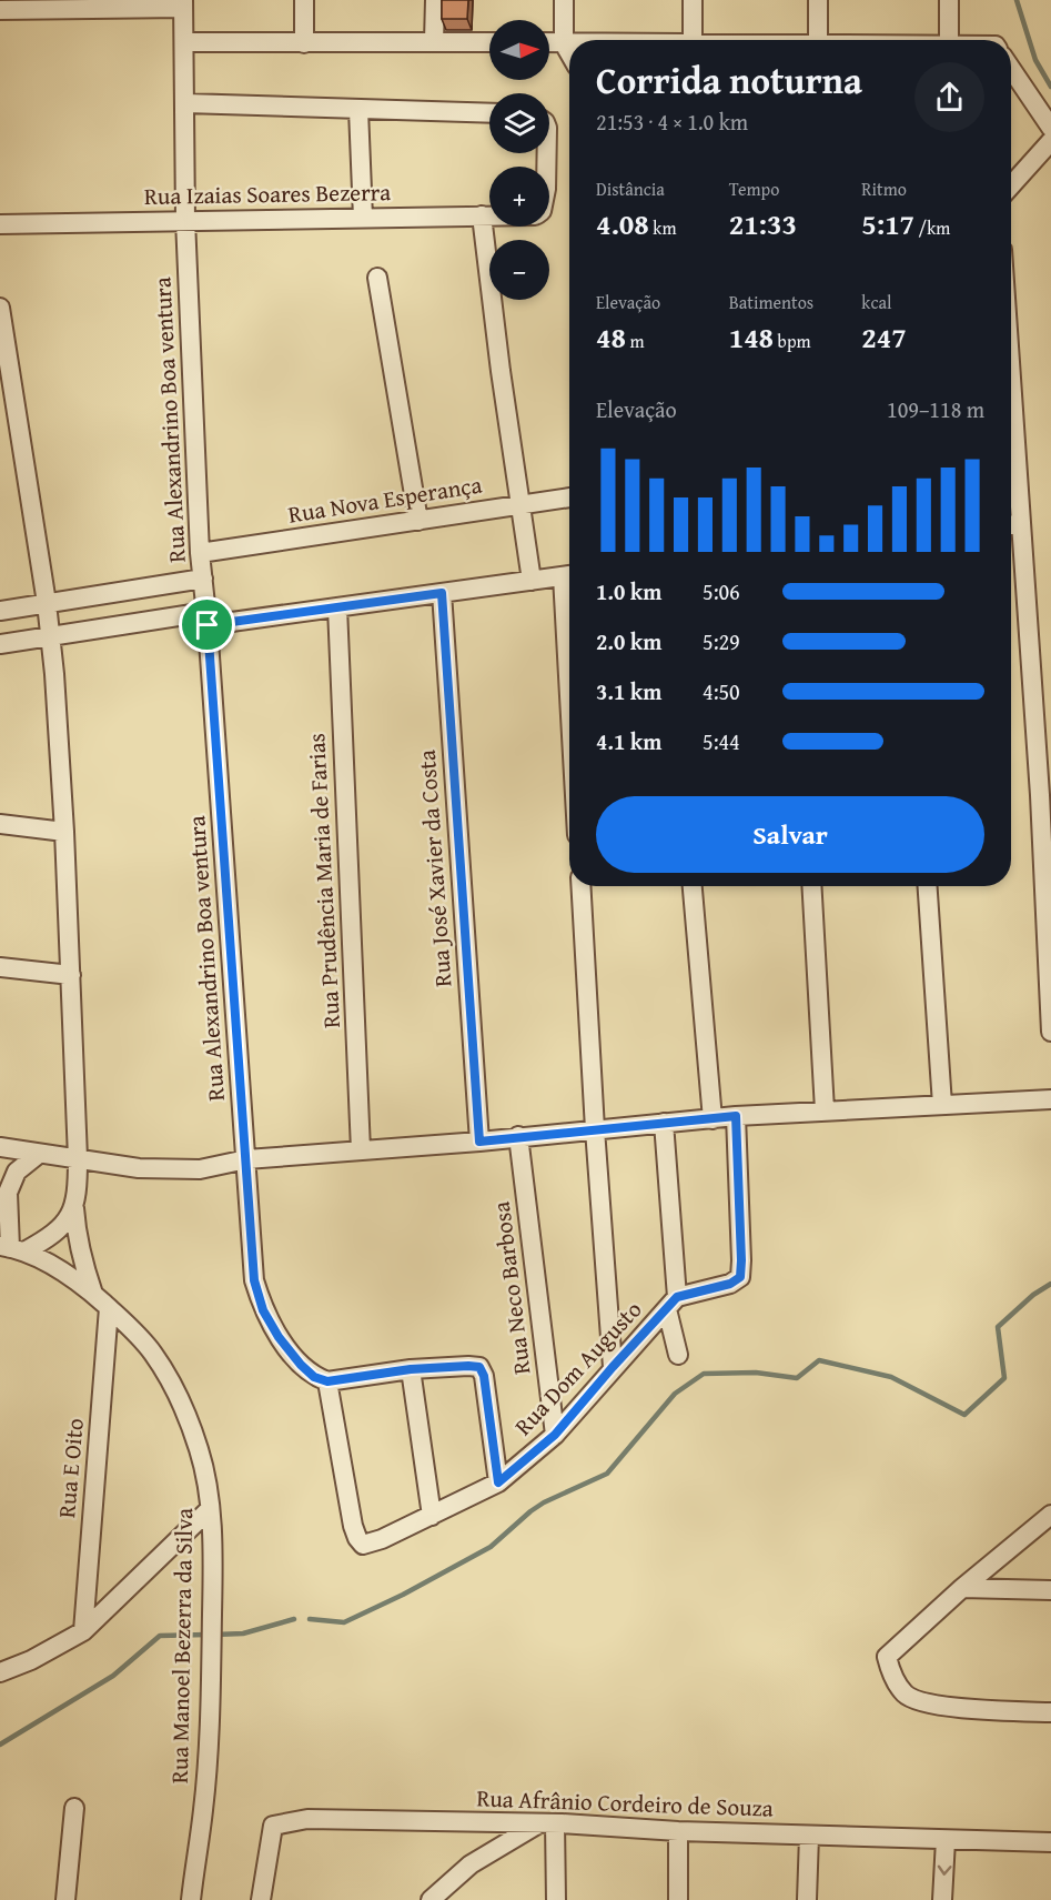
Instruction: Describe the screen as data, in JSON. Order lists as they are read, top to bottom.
{
  "streets": {
    "street": [
      "Rua Izaias Soares Bezerra",
      "Rua Alexandrino Boa ventura",
      "Rua Nova Esperança",
      "Rua José Xavier da Costa",
      "Rua Prudência Maria de Farias",
      "Rua Neco Barbosa",
      "Rua Dom Augusto",
      "Rua E Oito",
      "Rua Manoel Bezerra da Silva",
      "Rua Afrânio Cordeiro de Souza"
    ]
  },
  "crossings": [
    ["Rua Izaias Soares Bezerra", "Rua Alexandrino Boa ventura"],
    ["Rua Alexandrino Boa ventura", "Rua Nova Esperança"],
    ["Rua Alexandrino Boa ventura", "Rua Dom Augusto"],
    ["Rua Neco Barbosa", "Rua Dom Augusto"],
    ["Rua E Oito", "Rua Manoel Bezerra da Silva"]
  ],
  "north": "right",
  "page": {
    "map_buttons": ["+", "−"],
    "heading": ["Corrida noturna", "21:53 · 4 × 1.0 km"],
    "stats": [
      ["Distância", "4.08 km"],
      ["Tempo", "21:33"],
      ["Ritmo", "5:17 /km"],
      ["Elevação", "48 m"],
      ["Batimentos", "148 bpm"],
      ["kcal", "247"]
    ],
    "chart": ["Elevação", "109–118 m"],
    "list": [
      {
        "name": "1.0 km",
        "note": "5:06"
      },
      {
        "name": "2.0 km",
        "note": "5:29"
      },
      {
        "name": "3.1 km",
        "note": "4:50"
      },
      {
        "name": "4.1 km",
        "note": "5:44"
      }
    ],
    "buttons": "Salvar"
  }
}
